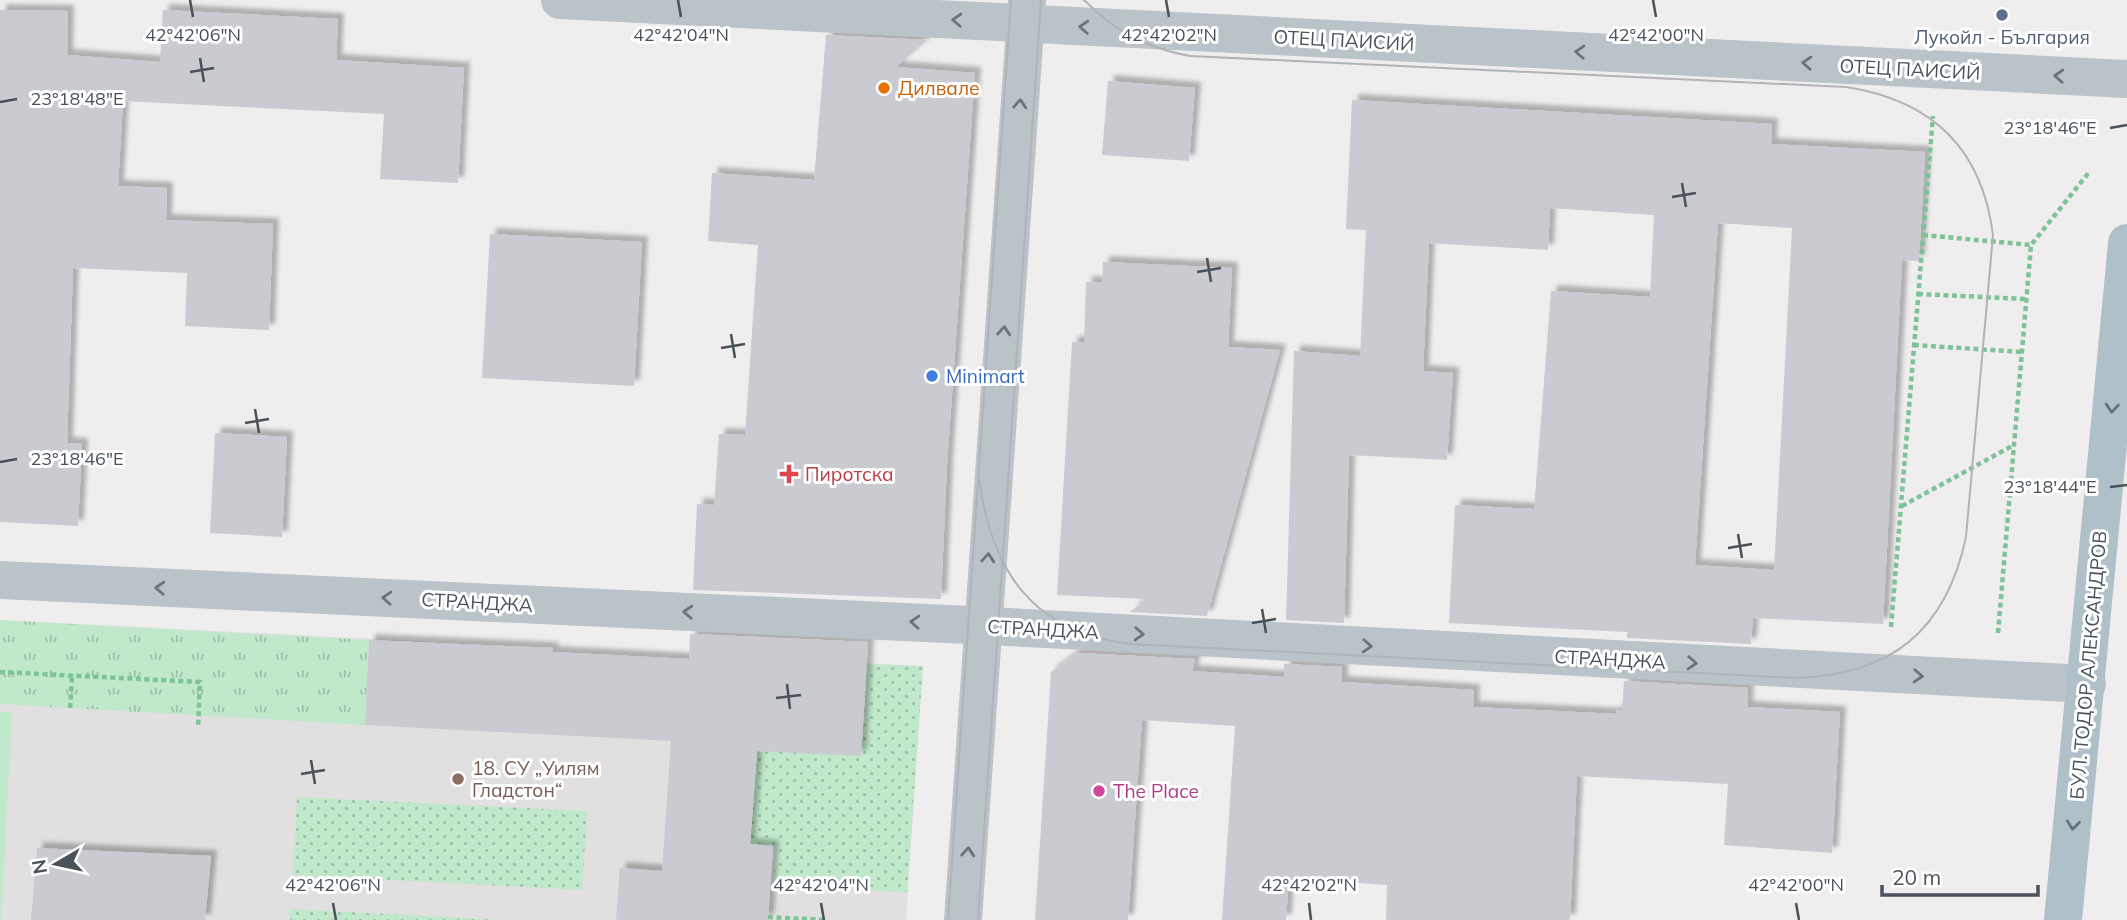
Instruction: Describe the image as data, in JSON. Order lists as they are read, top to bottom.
{
  "streets": {
    "main road": ["БУЛ. ТОДОР АЛЕКСАНДРОВ"],
    "street": ["ОТЕЦ ПАИСИЙ", "СТРАНДЖА"]
  },
  "crossings": [
    ["СТРАНДЖА", "БУЛ. ТОДОР АЛЕКСАНДРОВ"]
  ],
  "one_way": ["ОТЕЦ ПАИСИЙ", "БУЛ. ТОДОР АЛЕКСАНДРОВ"],
  "places": {
    "other": [
      "Лукойл - България",
      "Дилвале",
      "Minimart",
      "18. СУ „Уилям Гладстон“",
      "The Place"
    ],
    "health": ["Пиротска"]
  },
  "scale_bar": "20 m",
  "north": "left",
  "coordinates": [
    "42°42'06\"N",
    "42°42'04\"N",
    "42°42'02\"N",
    "42°42'00\"N",
    "23°18'48\"E",
    "23°18'46\"E",
    "23°18'44\"E"
  ]
}
